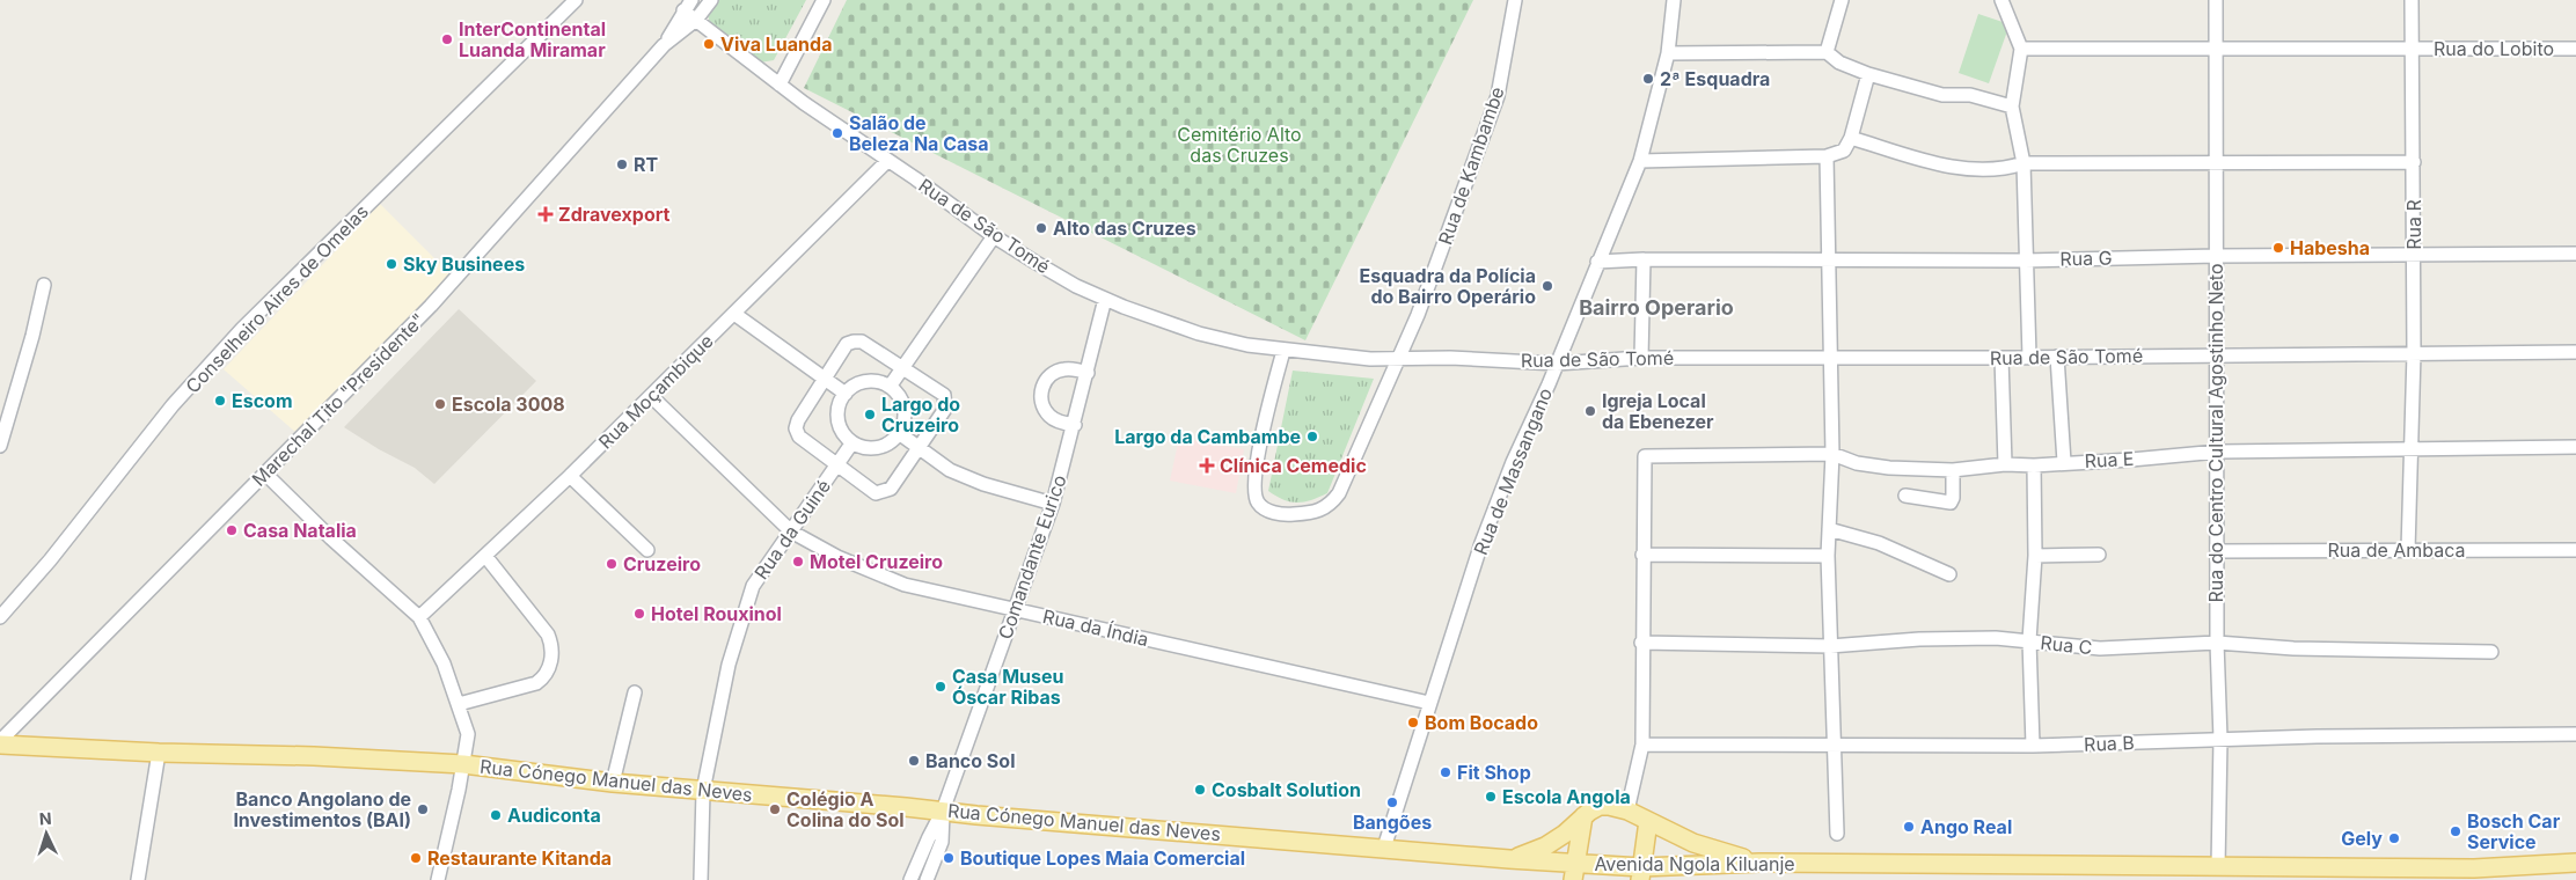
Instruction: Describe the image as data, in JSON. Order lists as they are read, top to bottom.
{
  "streets": {
    "main road": ["Rua Cónego Manuel das Neves", "Avenida Ngola Kiluanje"],
    "street": [
      "Rua do Lobito",
      "Rua de Kambambe",
      "Rua R",
      "Rua de São Tomé",
      "Rua G",
      "Conselheiro Aires de Omelas",
      "Rua Moçambique",
      "Marechal Tito \"Presidente\"",
      "Rua do Centro Cultural Agostinho Neto",
      "Rua E",
      "Rua de Massangano",
      "Rua da Guiné",
      "Rua de Ambaca",
      "Comandante Eurico",
      "Rua da Índia",
      "Rua C",
      "Rua B"
    ]
  },
  "crossings": [
    ["Rua do Lobito", "Rua R"],
    ["Rua do Lobito", "Rua do Centro Cultural Agostinho Neto"],
    ["Rua de Kambambe", "Rua de São Tomé"],
    ["Rua R", "Rua de São Tomé"],
    ["Rua R", "Rua G"],
    ["Rua R", "Rua E"],
    ["Rua R", "Rua de Ambaca"],
    ["Rua de São Tomé", "Rua Moçambique"],
    ["Rua de São Tomé", "Marechal Tito \"Presidente\""],
    ["Rua de São Tomé", "Rua do Centro Cultural Agostinho Neto"],
    ["Rua de São Tomé", "Rua de Massangano"],
    ["Rua de São Tomé", "Comandante Eurico"],
    ["Rua G", "Rua do Centro Cultural Agostinho Neto"],
    ["Rua G", "Rua de Massangano"],
    ["Rua Moçambique", "Rua da Índia"],
    ["Marechal Tito \"Presidente\"", "Rua Cónego Manuel das Neves"],
    ["Rua do Centro Cultural Agostinho Neto", "Rua E"],
    ["Rua do Centro Cultural Agostinho Neto", "Rua de Ambaca"],
    ["Rua do Centro Cultural Agostinho Neto", "Rua C"],
    ["Rua do Centro Cultural Agostinho Neto", "Rua B"],
    ["Rua do Centro Cultural Agostinho Neto", "Avenida Ngola Kiluanje"],
    ["Rua de Massangano", "Rua da Índia"],
    ["Rua de Massangano", "Rua Cónego Manuel das Neves"],
    ["Rua da Guiné", "Rua da Índia"],
    ["Rua da Guiné", "Rua Cónego Manuel das Neves"],
    ["Comandante Eurico", "Rua da Índia"],
    ["Comandante Eurico", "Rua Cónego Manuel das Neves"],
    ["Rua Cónego Manuel das Neves", "Avenida Ngola Kiluanje"]
  ],
  "districts": ["Bairro Operario"],
  "parks": ["Cemitério Alto das Cruzes"],
  "places": {
    "other": [
      "InterContinental Luanda Miramar",
      "Viva Luanda",
      "2ª Esquadra",
      "Salão de Beleza Na Casa",
      "RT",
      "Alto das Cruzes",
      "Habesha",
      "Sky Businees",
      "Esquadra da Polícia do Bairro Operário",
      "Escom",
      "Escola 3008",
      "Igreja Local da Ebenezer",
      "Largo do Cruzeiro",
      "Largo da Cambambe",
      "Casa Natalia",
      "Motel Cruzeiro",
      "Cruzeiro",
      "Hotel Rouxinol",
      "Casa Museu Óscar Ribas",
      "Bom Bocado",
      "Banco Sol",
      "Fit Shop",
      "Cosbalt Solution",
      "Escola Angola",
      "Bangões",
      "Banco Angolano de Investimentos (BAI)",
      "Colégio A Colina do Sol",
      "Audiconta",
      "Ango Real",
      "Bosch Car Service",
      "Gely",
      "Restaurante Kitanda",
      "Boutique Lopes Maia Comercial"
    ],
    "health": ["Zdravexport", "Clínica Cemedic"]
  },
  "north": "top"
}
